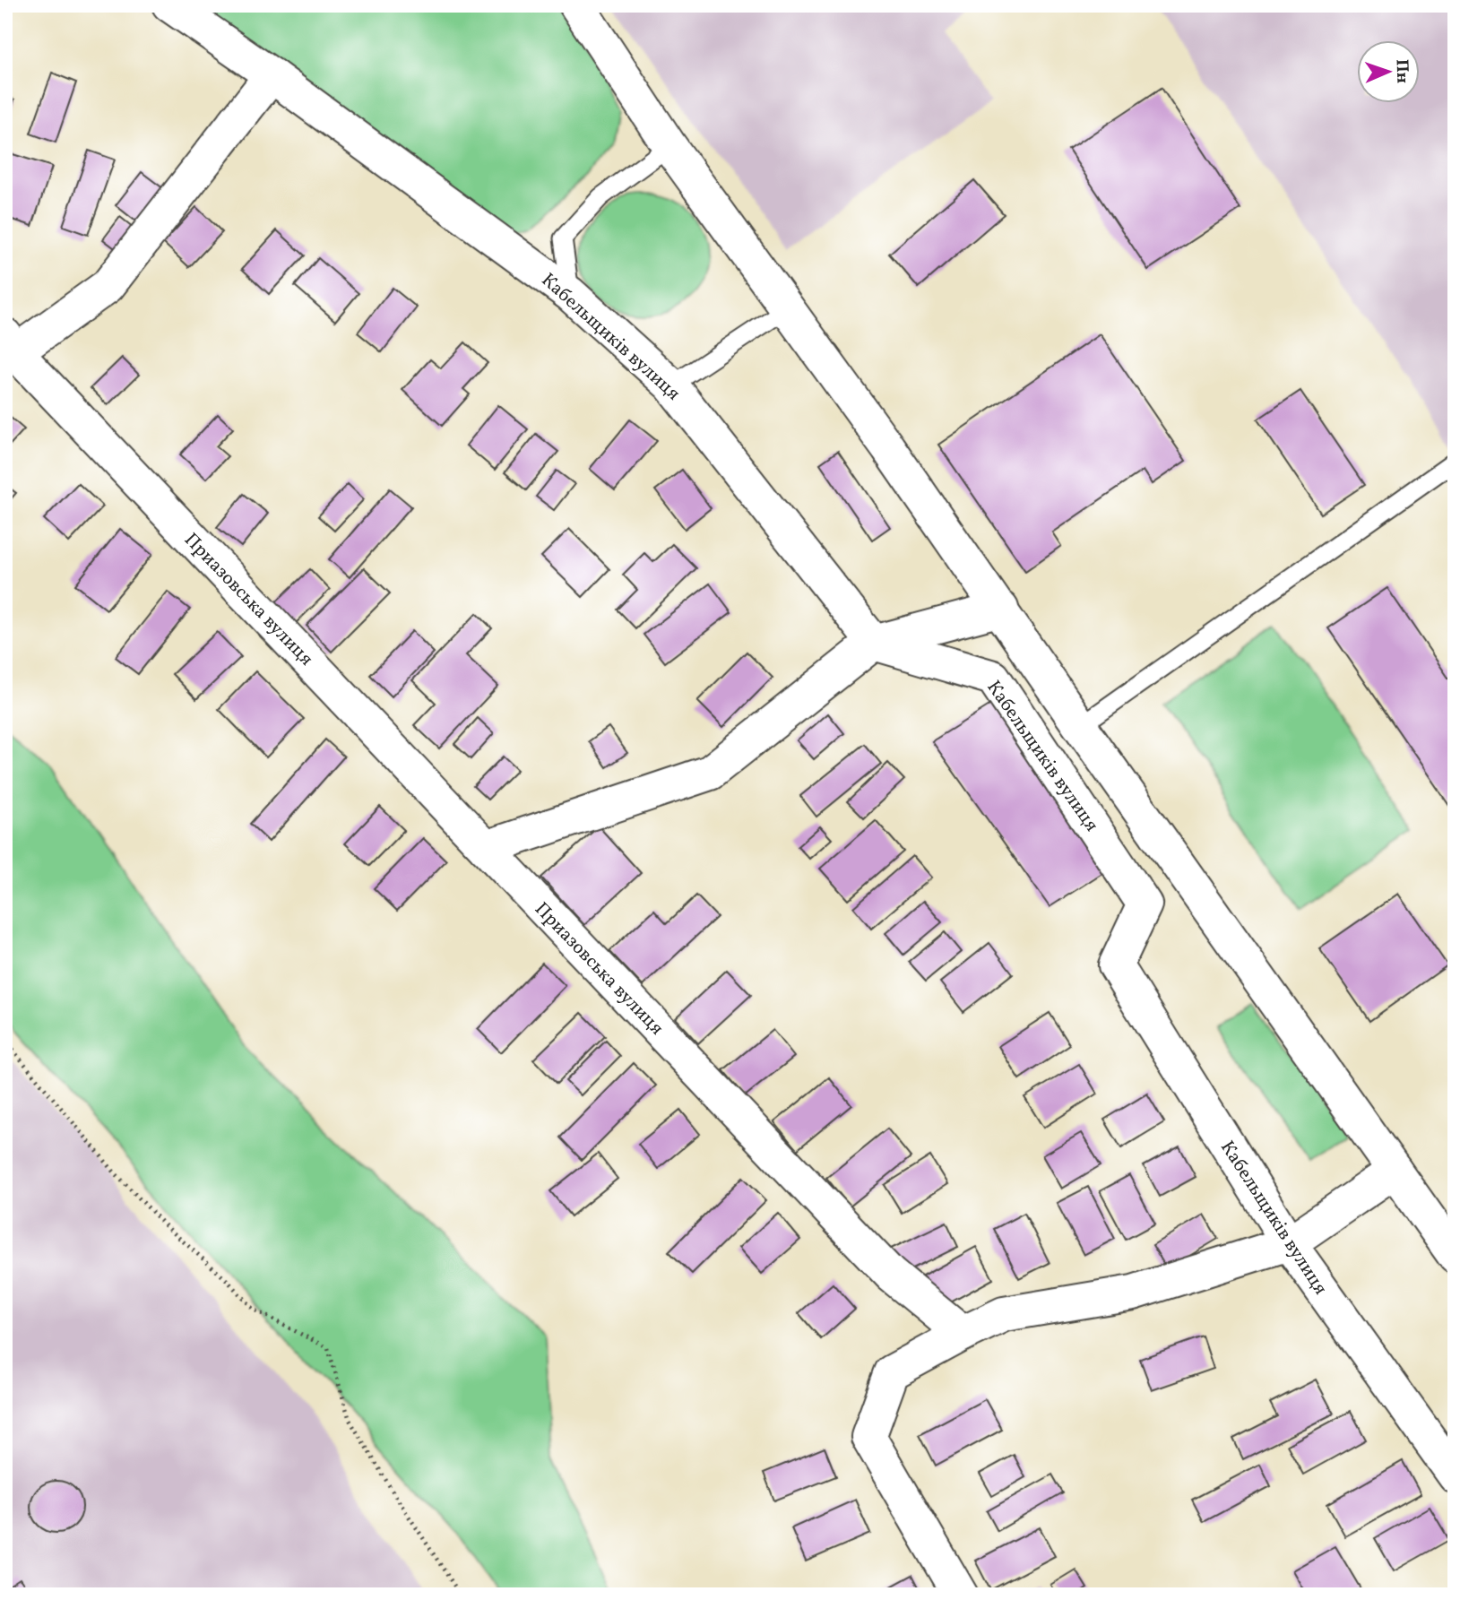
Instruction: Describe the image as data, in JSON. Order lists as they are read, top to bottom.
{
  "streets": {
    "street": ["Кабельщиків вулиця", "Приазовська вулиця"]
  },
  "north": "right"
}
